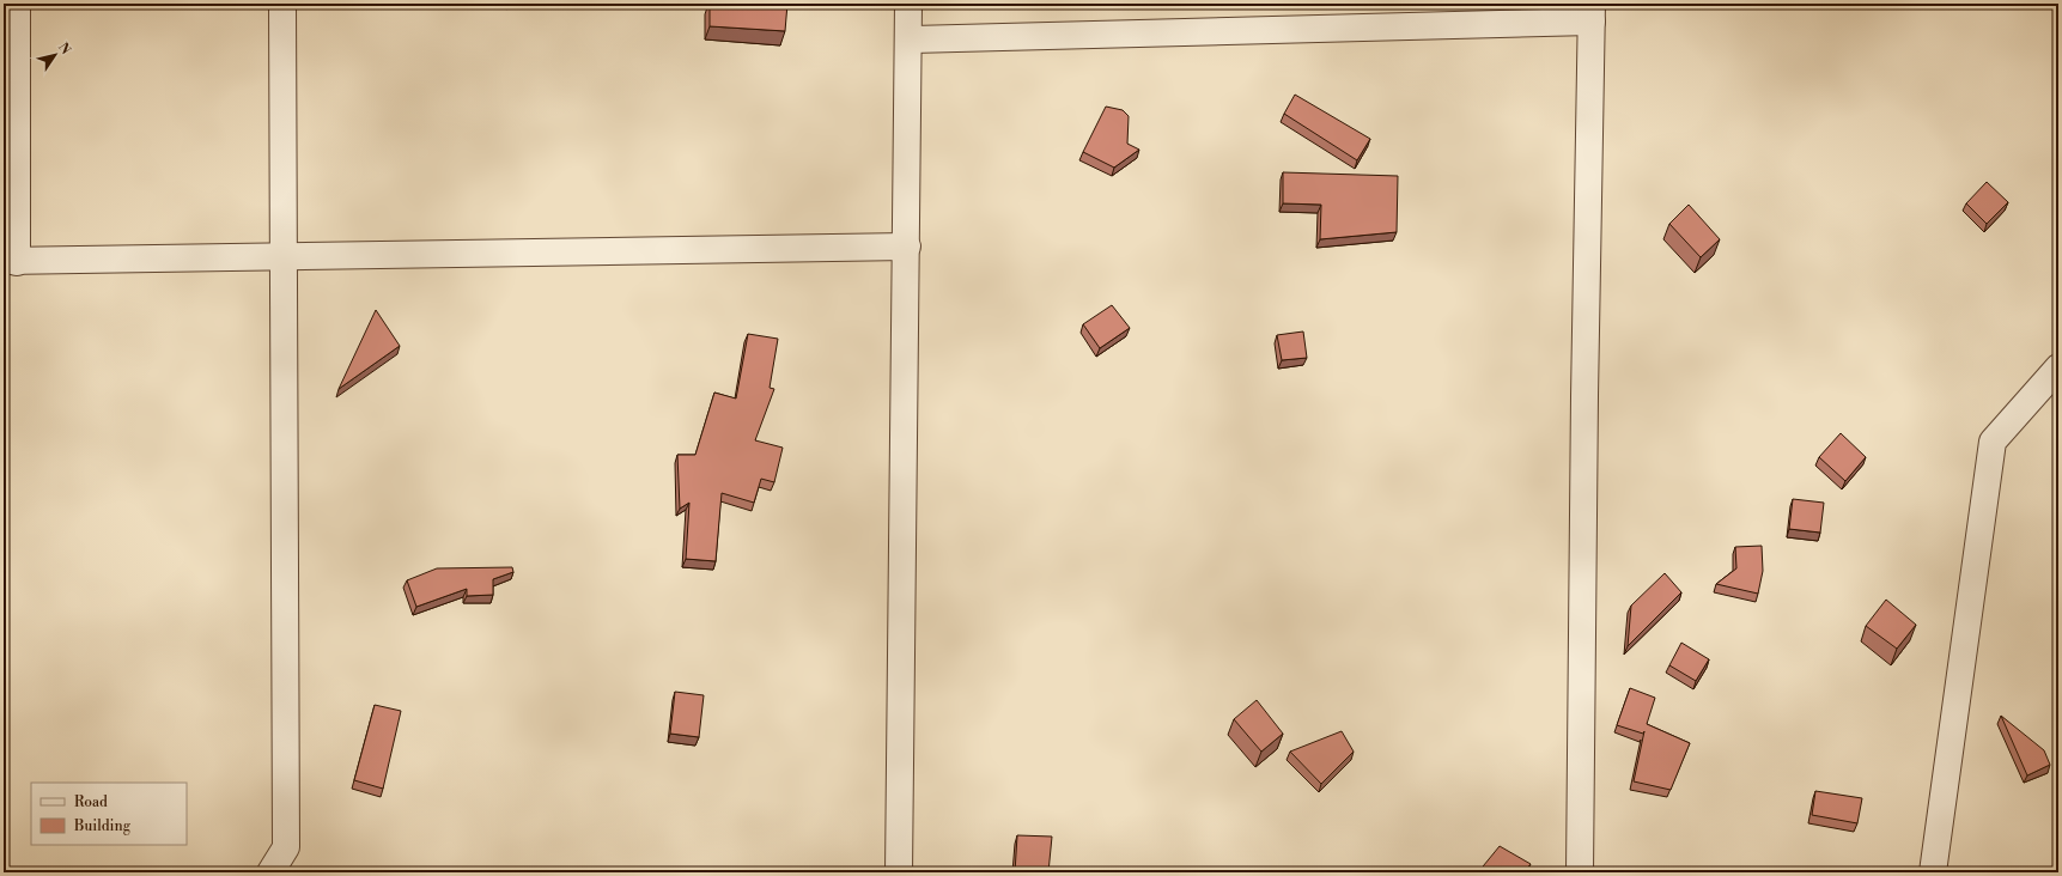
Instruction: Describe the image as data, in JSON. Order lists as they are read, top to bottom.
{
  "legend": ["Road", "Building"],
  "north": "top right"
}
